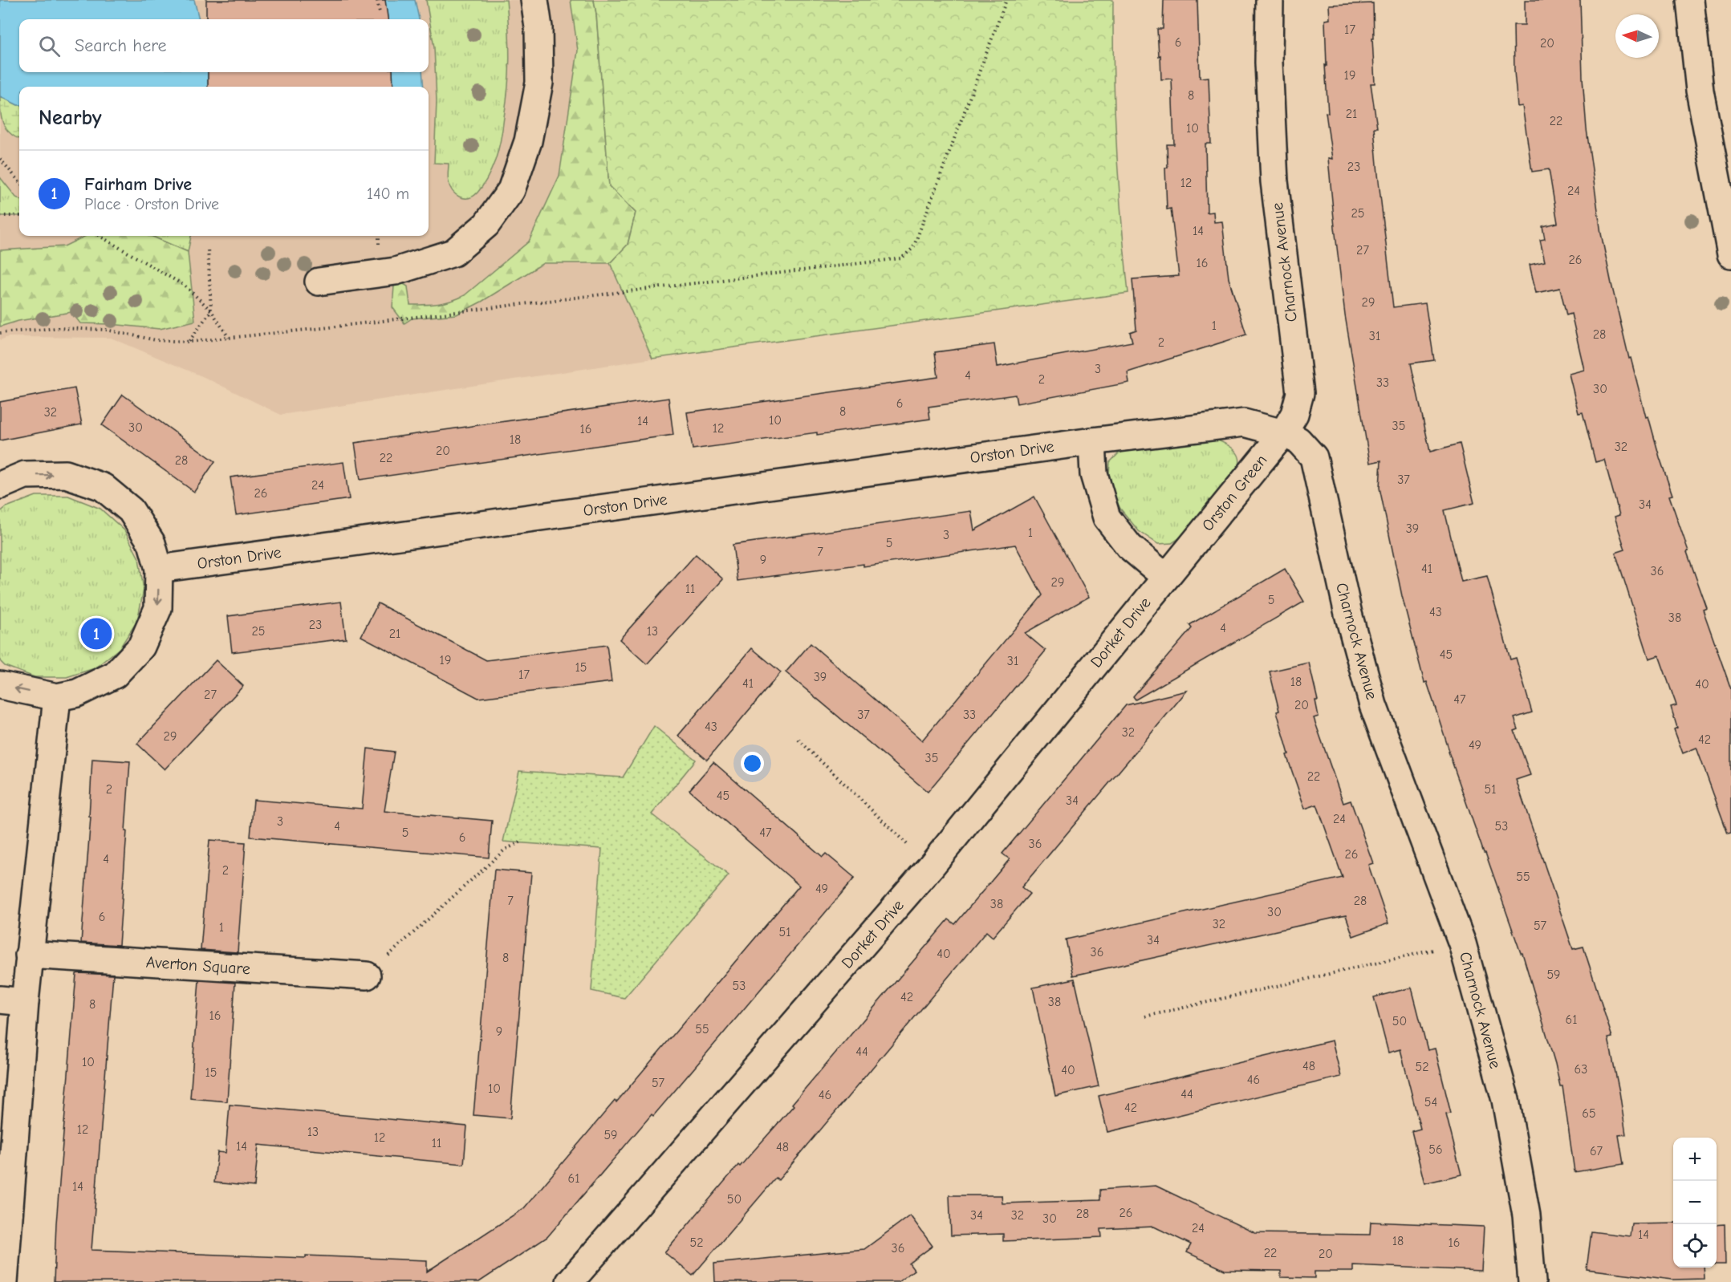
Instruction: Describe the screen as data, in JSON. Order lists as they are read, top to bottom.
{
  "streets": {
    "street": [
      "Charnock Avenue",
      "Orston Drive",
      "Orston Green",
      "Dorket Drive",
      "Averton Square"
    ]
  },
  "crossings": [
    ["Charnock Avenue", "Orston Green"],
    ["Orston Green", "Dorket Drive"]
  ],
  "house_numbers": [
    "17",
    "6",
    "20",
    "19",
    "8",
    "21",
    "22",
    "10",
    "23",
    "12",
    "24",
    "25",
    "14",
    "27",
    "26",
    "16",
    "29",
    "1",
    "28",
    "31",
    "2",
    "3",
    "4",
    "2",
    "33",
    "30",
    "6",
    "8",
    "32",
    "10",
    "14",
    "35",
    "30",
    "12",
    "16",
    "18",
    "32",
    "20",
    "22",
    "28",
    "37",
    "24",
    "26",
    "34",
    "39",
    "1",
    "3",
    "5",
    "7",
    "9",
    "41",
    "36",
    "29",
    "11",
    "5",
    "43",
    "38",
    "23",
    "4",
    "25",
    "13",
    "21",
    "45",
    "19",
    "31",
    "15",
    "17",
    "39",
    "18",
    "41",
    "40",
    "27",
    "47",
    "20",
    "37",
    "33",
    "43",
    "32",
    "29",
    "42",
    "49",
    "35",
    "22",
    "2",
    "51",
    "45",
    "34",
    "24",
    "3",
    "4",
    "53",
    "5",
    "47",
    "6",
    "36",
    "26",
    "4",
    "2",
    "55",
    "49",
    "7",
    "28",
    "38",
    "30",
    "6",
    "32",
    "57",
    "1",
    "51",
    "34",
    "36",
    "40",
    "8",
    "59",
    "53",
    "42",
    "38",
    "8",
    "16",
    "61",
    "50",
    "55",
    "9",
    "44",
    "10",
    "48",
    "52",
    "63",
    "40",
    "15",
    "46",
    "57",
    "10",
    "44",
    "46",
    "54",
    "42",
    "65",
    "12",
    "13",
    "59",
    "12",
    "11",
    "14",
    "48",
    "56",
    "67",
    "61",
    "14",
    "50",
    "26",
    "28",
    "34",
    "32",
    "30",
    "24",
    "14",
    "18",
    "52",
    "16",
    "36",
    "22",
    "20"
  ],
  "north": "left",
  "page": {
    "search": "Search here",
    "heading": "Nearby",
    "list": [
      {
        "mark": "1",
        "name": "Fairham Drive",
        "note": "Place · Orston Drive",
        "value": "140 m"
      }
    ],
    "pins": "1",
    "map_buttons": ["+", "−"]
  }
}
